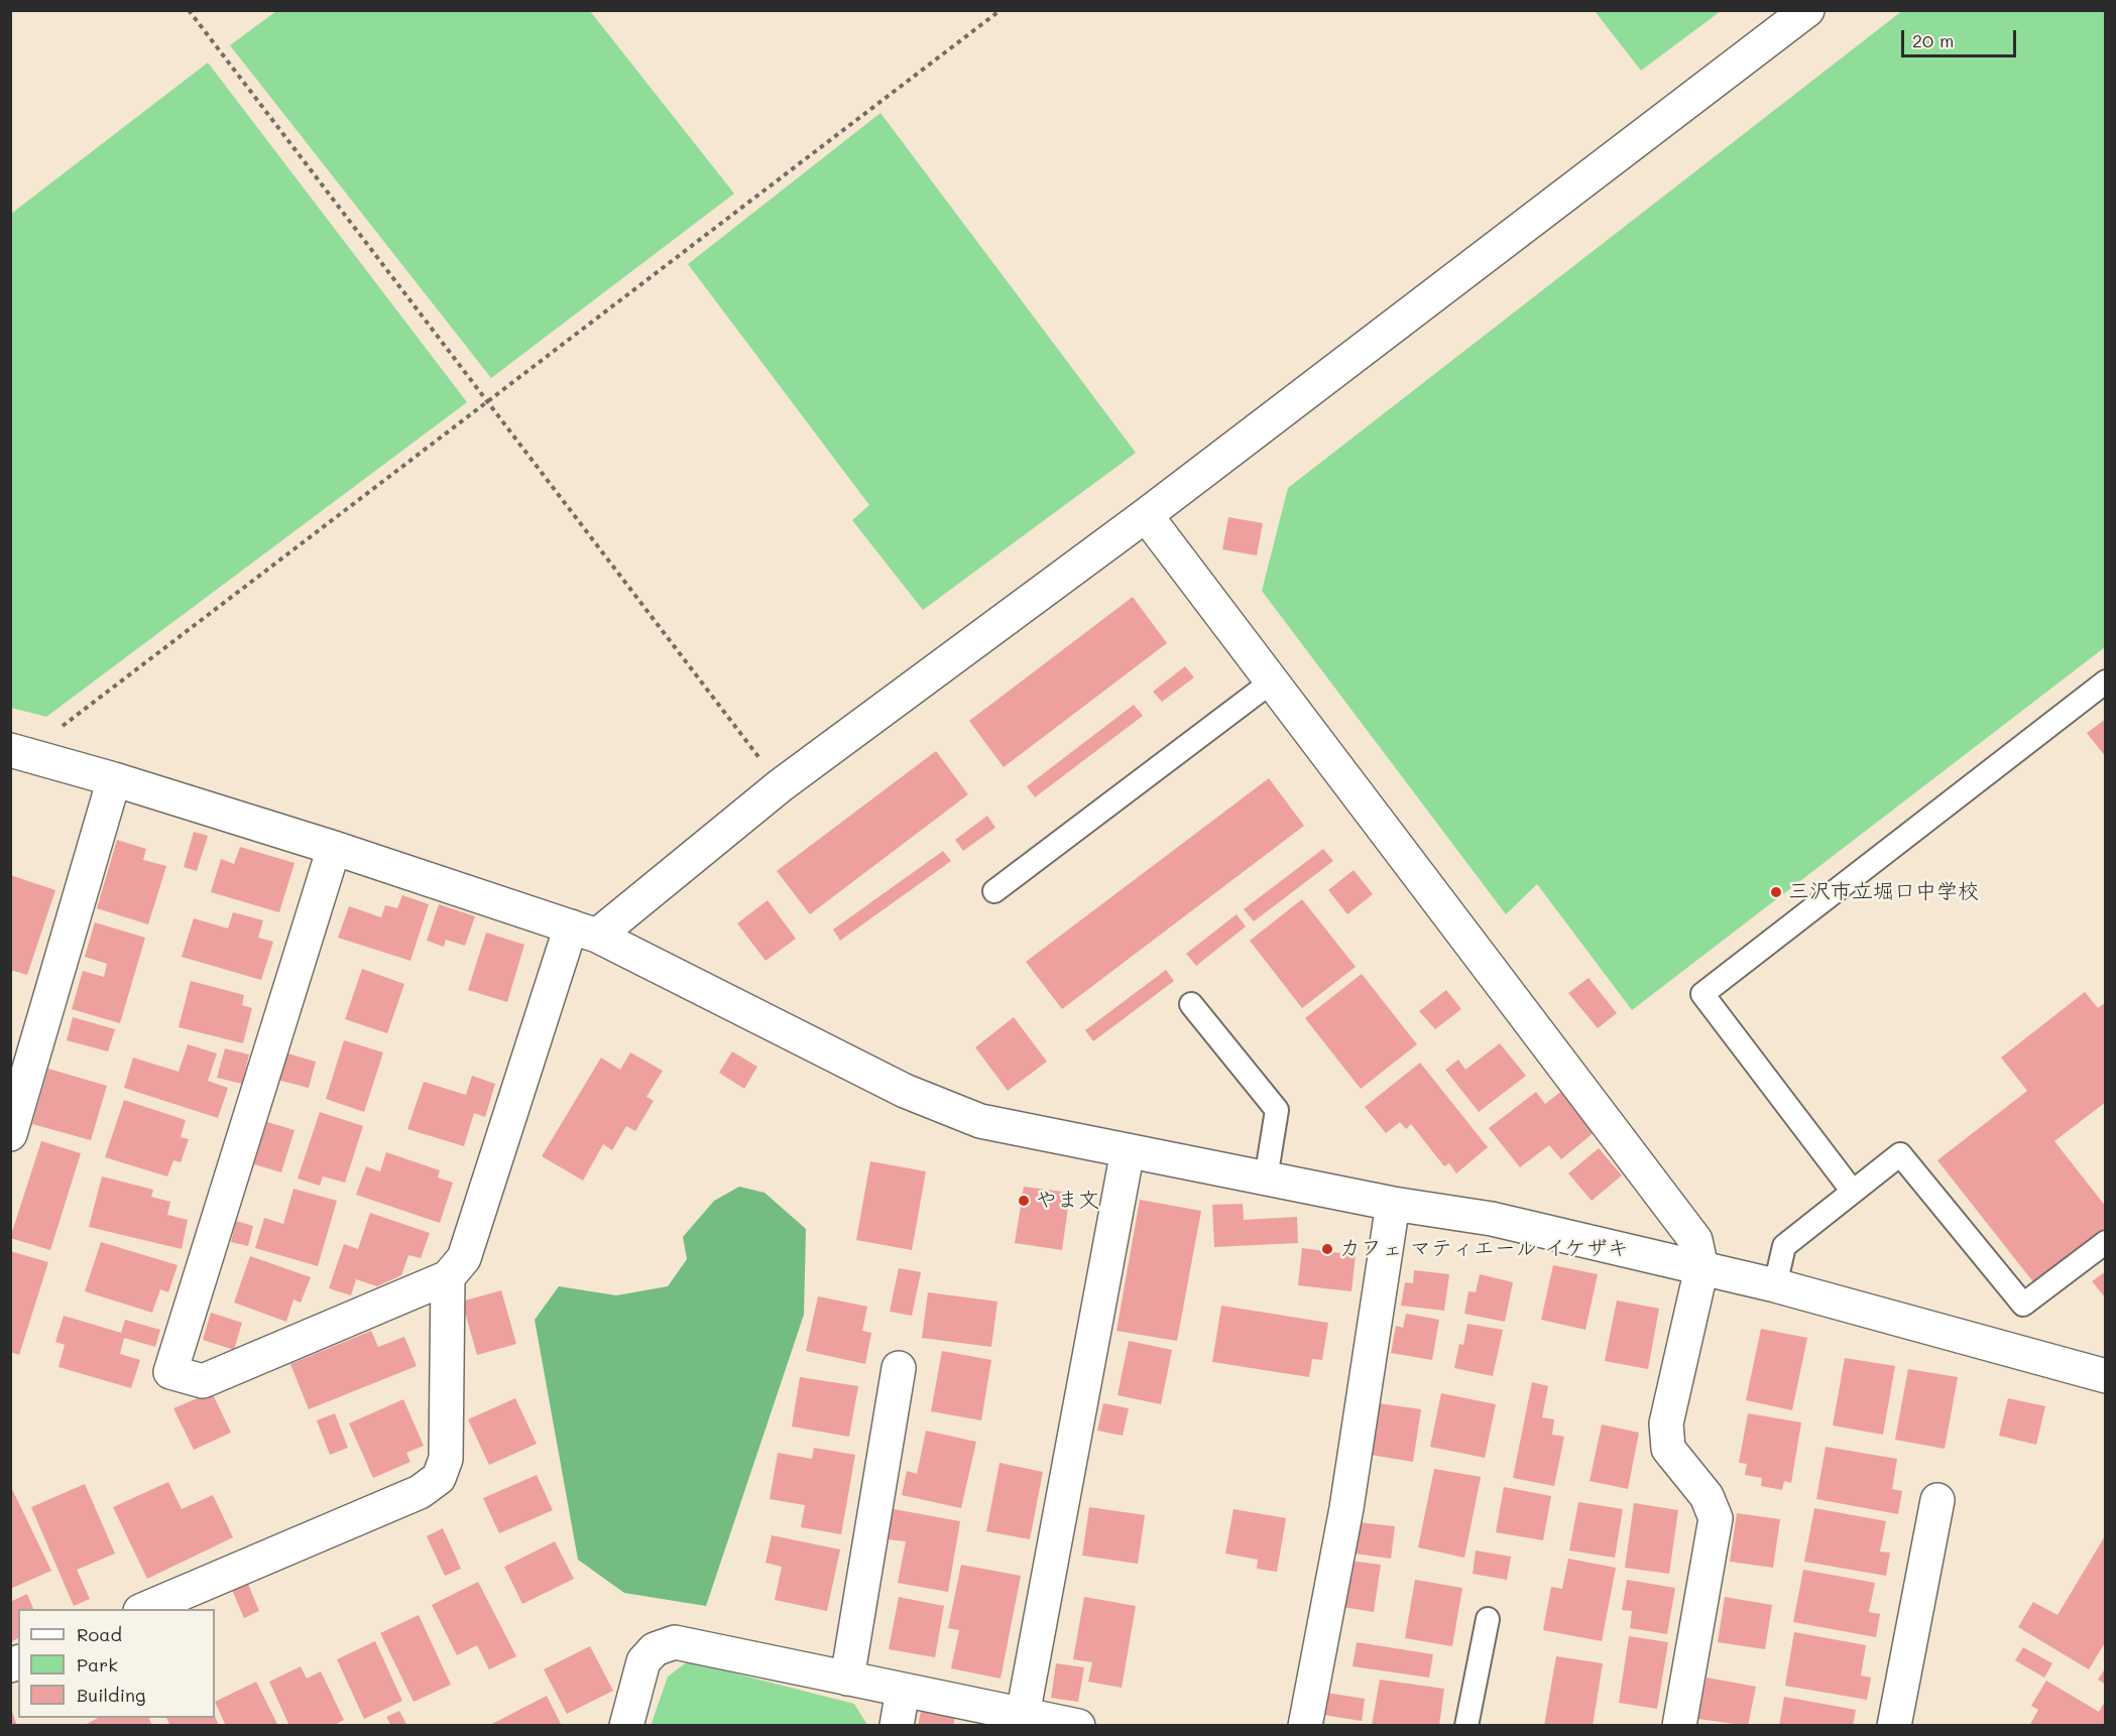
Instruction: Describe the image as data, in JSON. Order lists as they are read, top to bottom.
{
  "places": ["三沢市立堀口中学校", "やま文", "カフェ マティエール イケザキ"],
  "legend": ["Road", "Park", "Building"],
  "scale_bar": "20 m"
}
